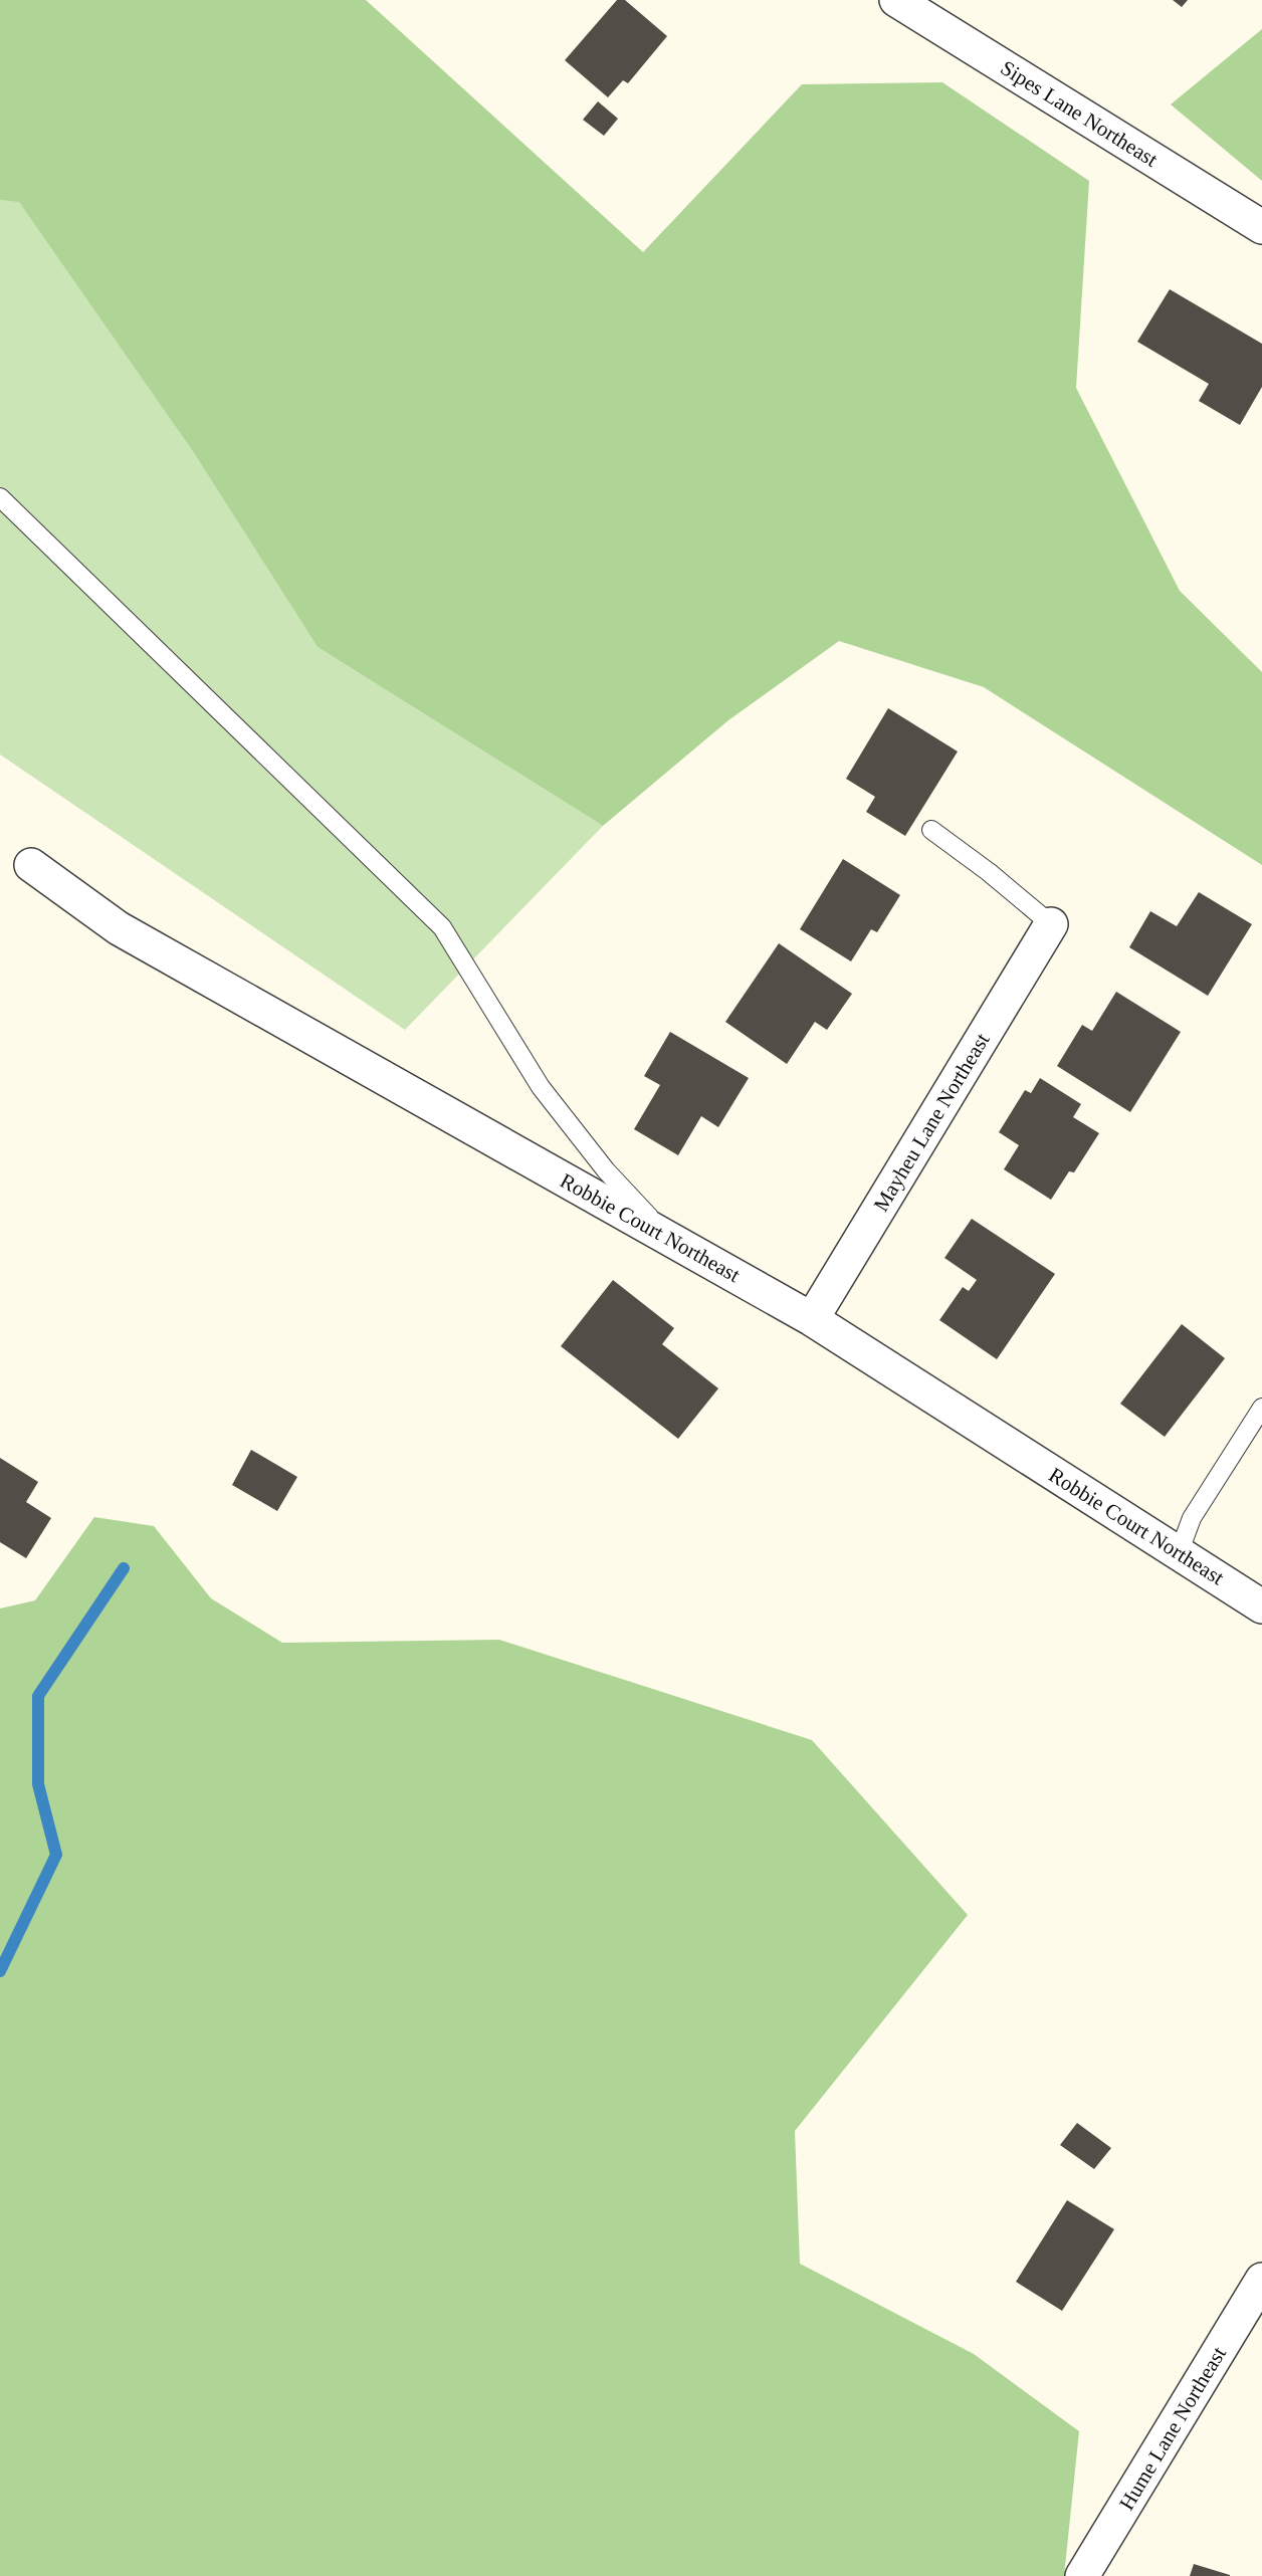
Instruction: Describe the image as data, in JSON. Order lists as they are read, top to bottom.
{
  "streets": {
    "street": [
      "Sipes Lane Northeast",
      "Mayheu Lane Northeast",
      "Robbie Court Northeast",
      "Hume Lane Northeast"
    ]
  },
  "crossings": [
    ["Mayheu Lane Northeast", "Robbie Court Northeast"]
  ]
}
